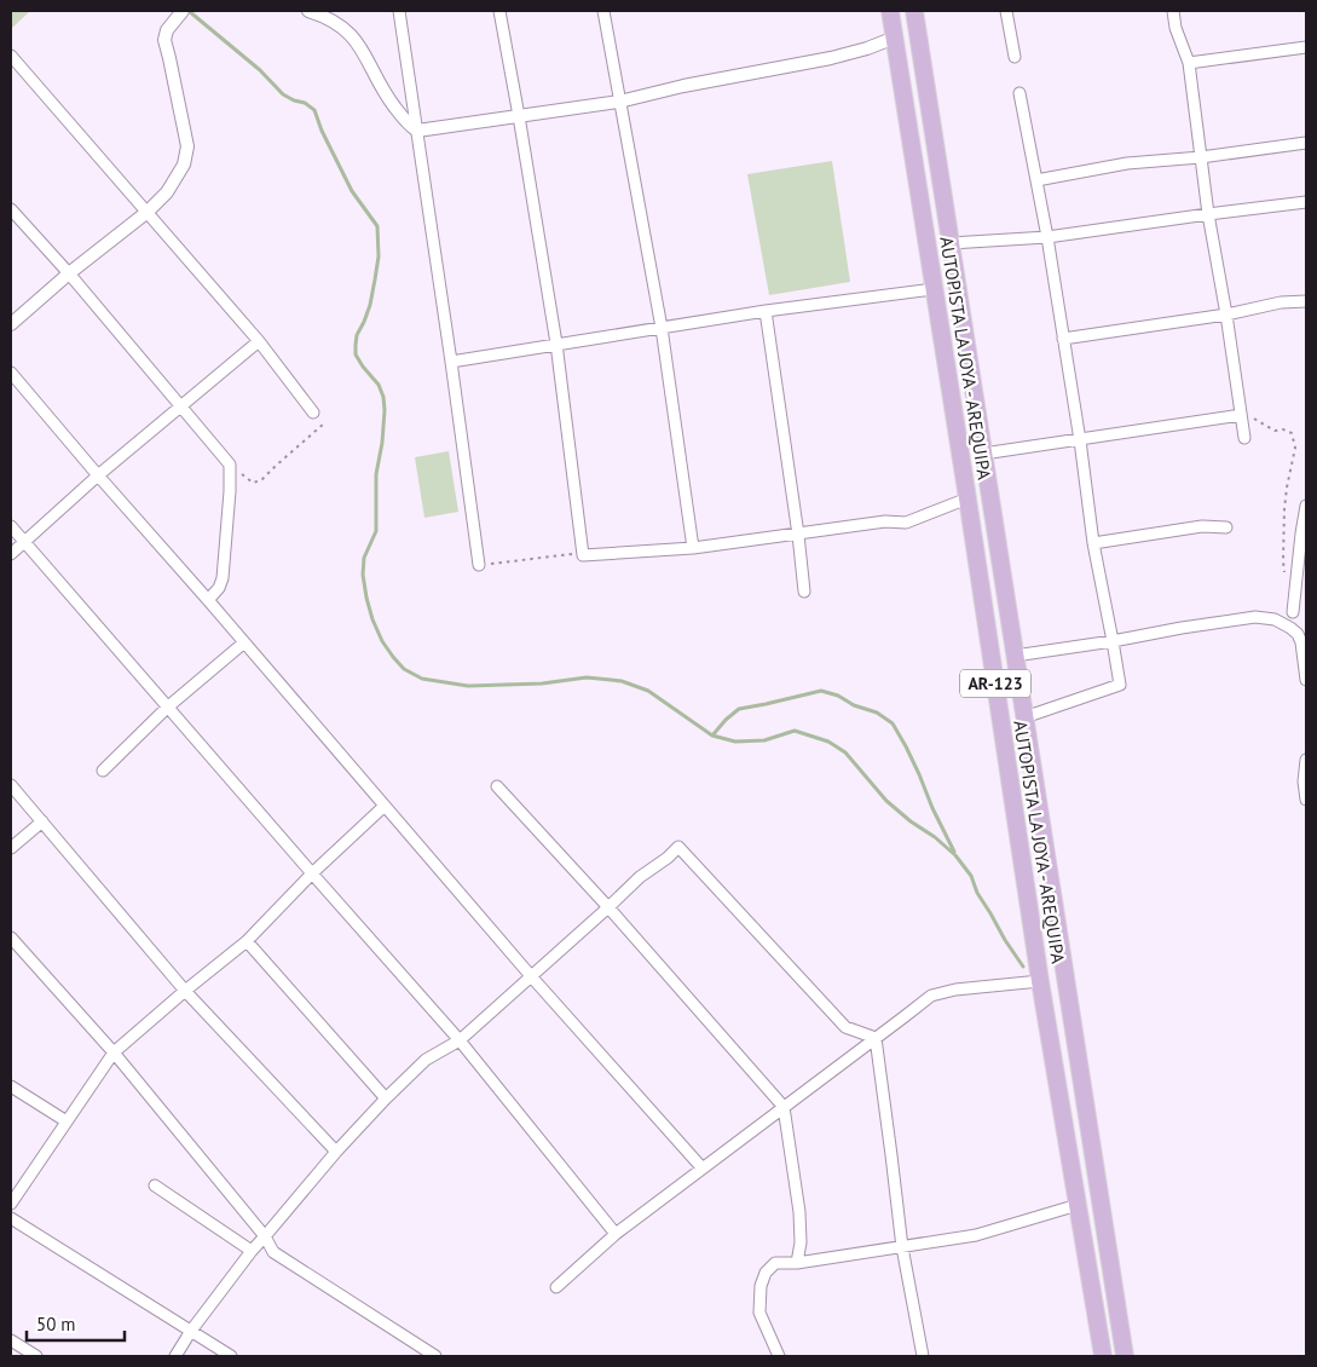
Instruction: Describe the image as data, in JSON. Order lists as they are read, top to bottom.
{
  "streets": {
    "main road": ["AUTOPISTA LA JOYA - AREQUIPA", "AR-123"]
  },
  "scale_bar": "50 m"
}
